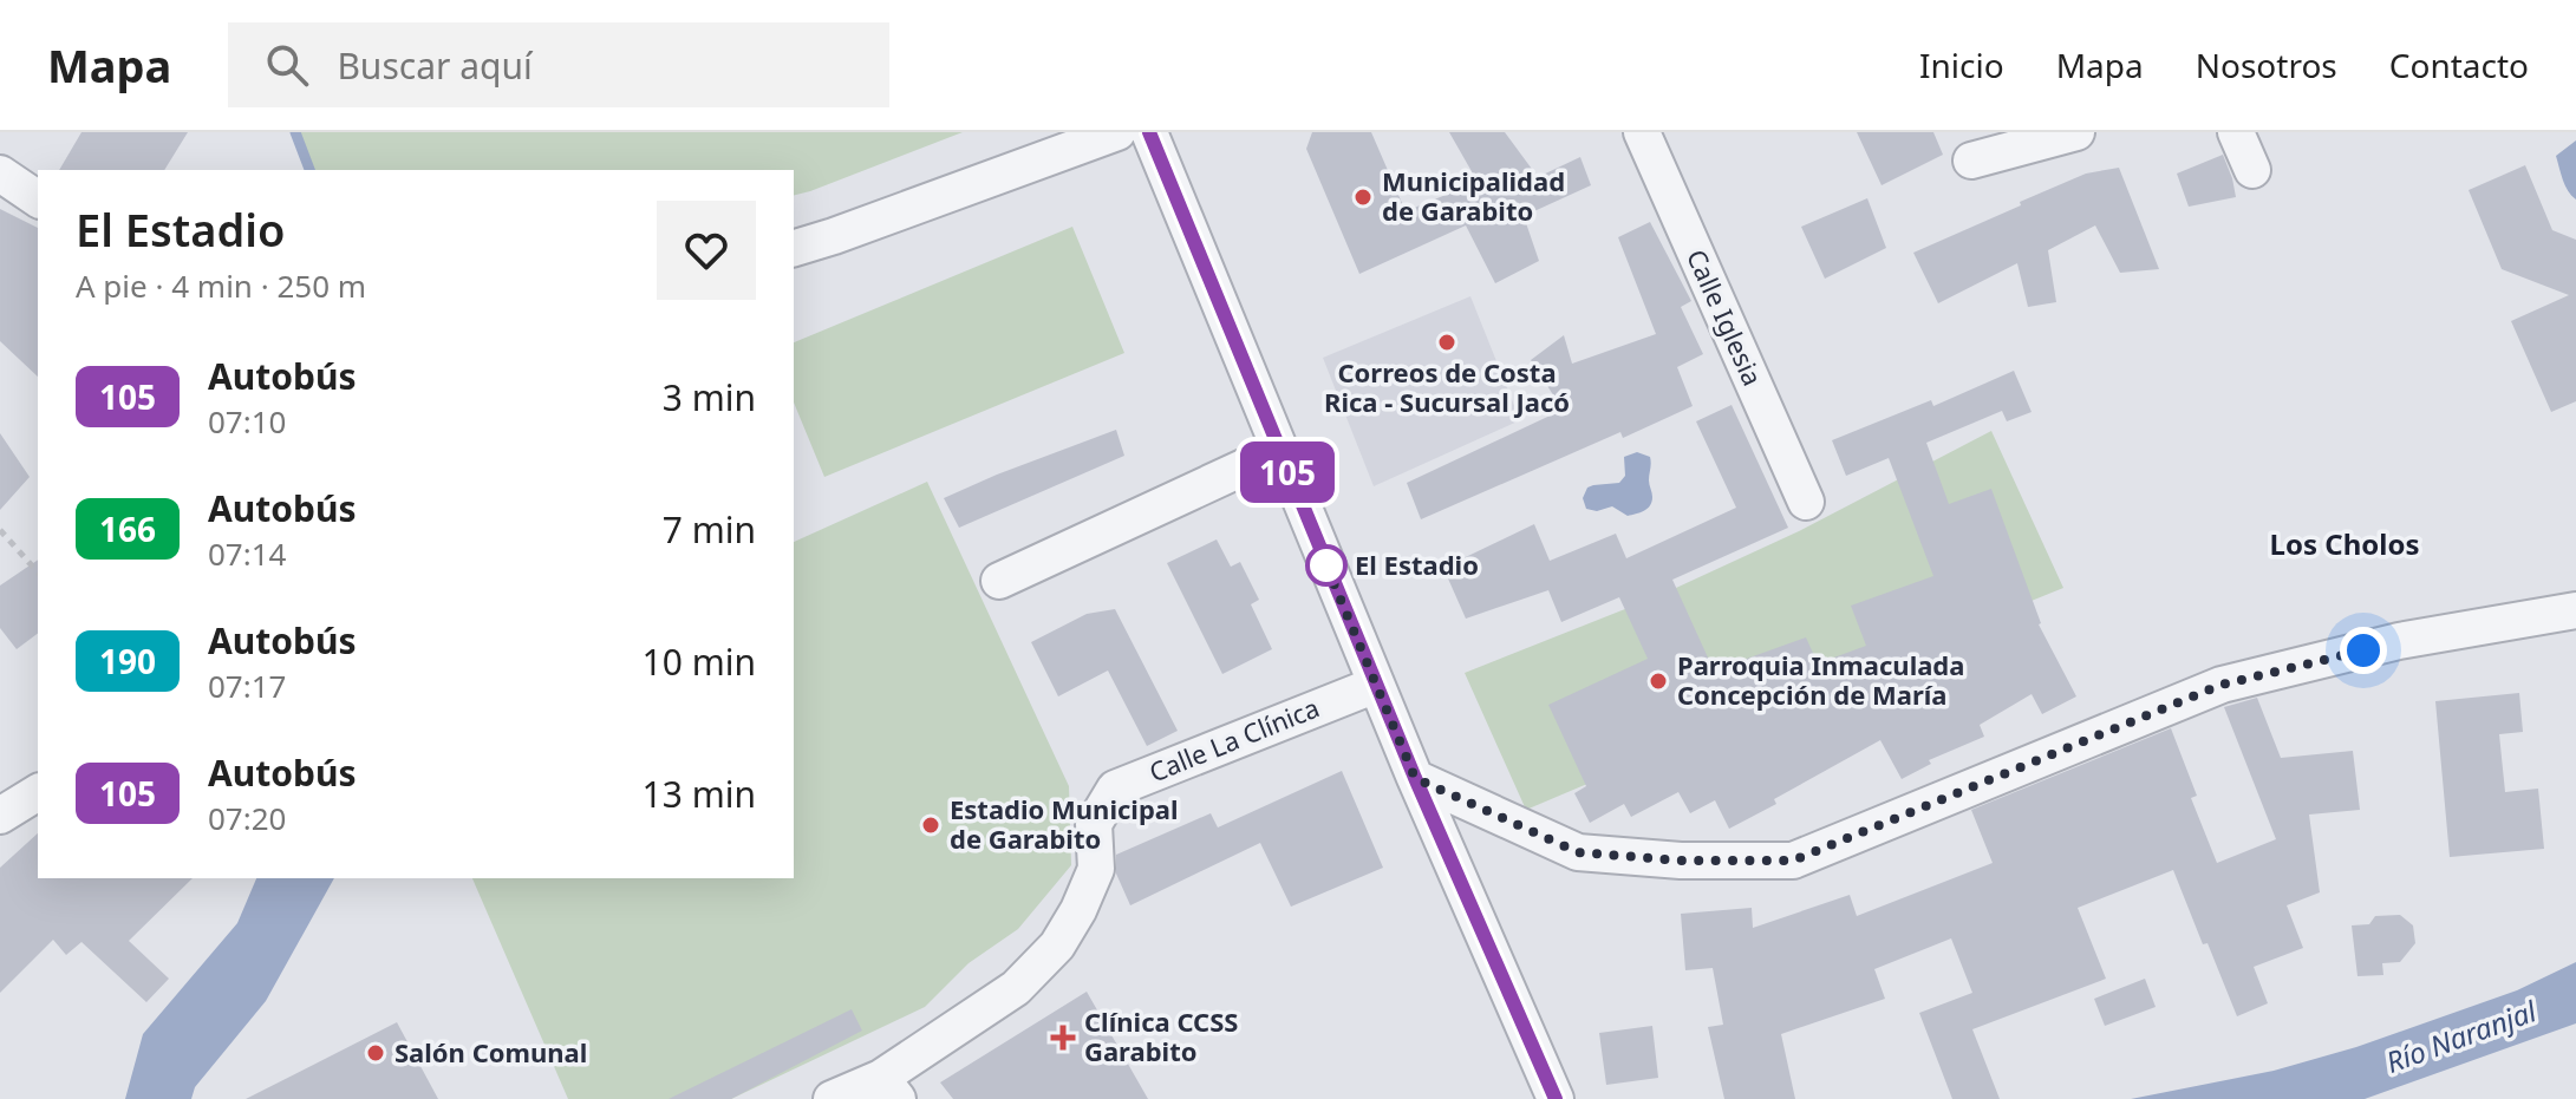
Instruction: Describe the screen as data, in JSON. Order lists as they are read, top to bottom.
{
  "streets": {
    "street": ["Calle Iglesia", "Calle La Clínica"]
  },
  "districts": ["Los Cholos"],
  "water": ["Río Naranjal"],
  "places": {
    "other": [
      "Municipalidad de Garabito",
      "Correos de Costa Rica - Sucursal Jacó",
      "El Estadio",
      "Parroquia Inmaculada Concepción de María",
      "Estadio Municipal de Garabito",
      "Salón Comunal"
    ],
    "health": ["Clínica CCSS Garabito"]
  },
  "lines": ["bus line 105"],
  "page": {
    "header": "Mapa",
    "search": "Buscar aquí",
    "nav": [
      "Inicio",
      "Mapa",
      "Nosotros",
      "Contacto"
    ],
    "on_map": "105",
    "heading": ["El Estadio", "A pie · 4 min · 250 m"],
    "list": [
      {
        "mark": "105",
        "name": "Autobús",
        "note": "07:10",
        "value": "3 min"
      },
      {
        "mark": "166",
        "name": "Autobús",
        "note": "07:14",
        "value": "7 min"
      },
      {
        "mark": "190",
        "name": "Autobús",
        "note": "07:17",
        "value": "10 min"
      },
      {
        "mark": "105",
        "name": "Autobús",
        "note": "07:20",
        "value": "13 min"
      }
    ]
  }
}
